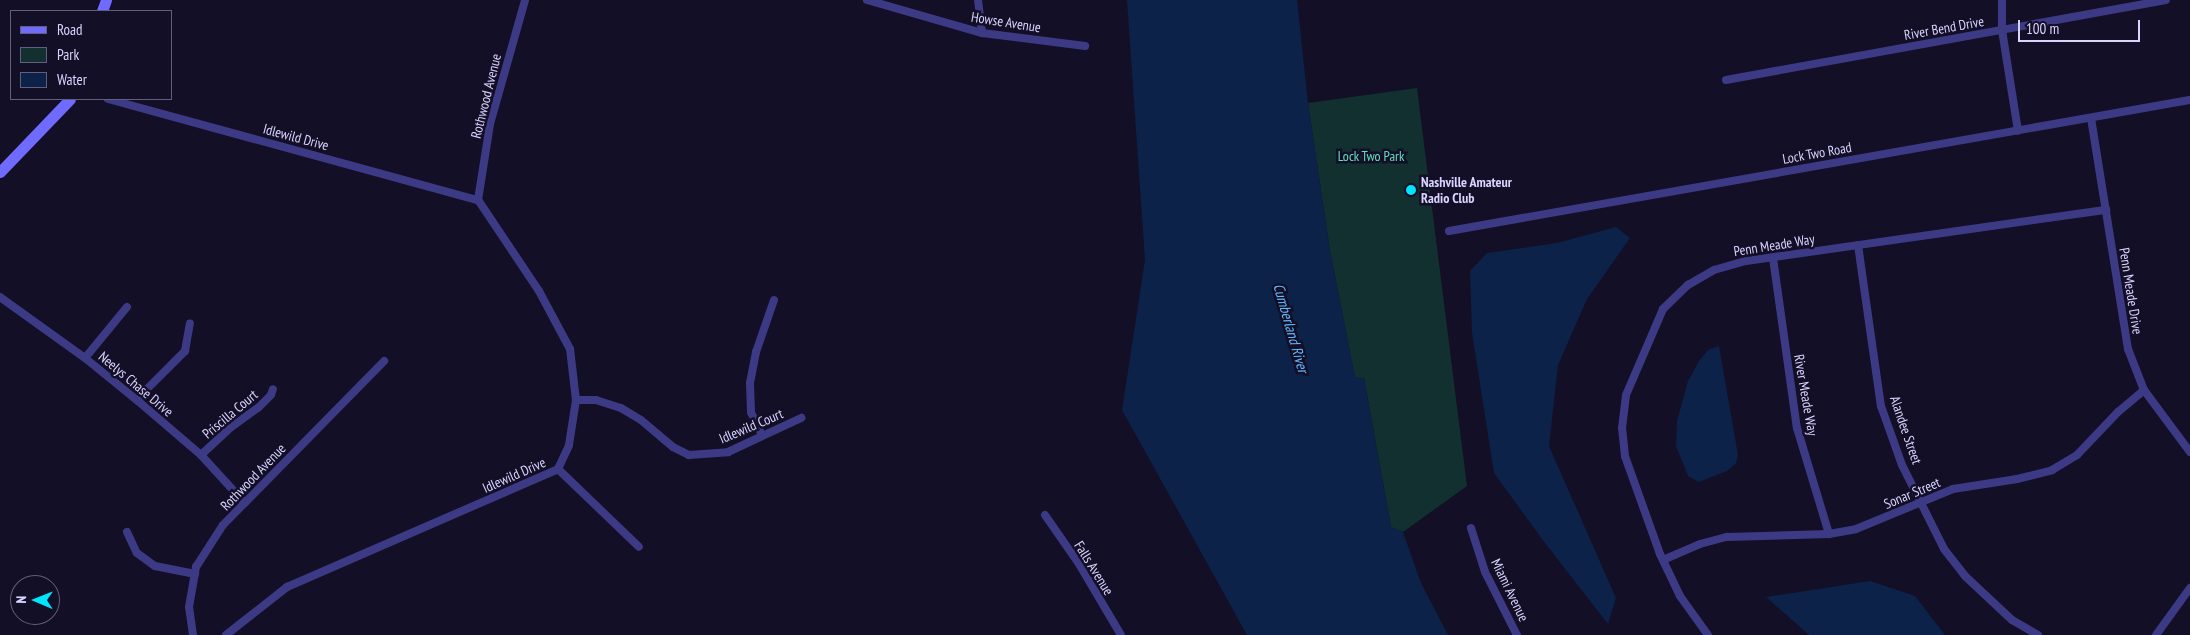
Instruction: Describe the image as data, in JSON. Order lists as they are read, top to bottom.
{
  "streets": {
    "street": [
      "Howse Avenue",
      "River Bend Drive",
      "Rothwood Avenue",
      "Idlewild Drive",
      "Lock Two Road",
      "Penn Meade Way",
      "Penn Meade Drive",
      "Neelys Chase Drive",
      "River Meade Way",
      "Priscilla Court",
      "Idlewild Court",
      "Alandee Street",
      "Sonar Street",
      "Falls Avenue",
      "Miami Avenue"
    ]
  },
  "crossings": [
    ["Rothwood Avenue", "Idlewild Drive"],
    ["Rothwood Avenue", "Neelys Chase Drive"],
    ["Idlewild Drive", "Idlewild Court"],
    ["Lock Two Road", "Penn Meade Drive"],
    ["Penn Meade Way", "Penn Meade Drive"],
    ["Penn Meade Way", "River Meade Way"],
    ["Penn Meade Way", "Alandee Street"],
    ["Penn Meade Way", "Sonar Street"],
    ["Penn Meade Drive", "Sonar Street"],
    ["Neelys Chase Drive", "Priscilla Court"],
    ["River Meade Way", "Sonar Street"],
    ["Alandee Street", "Sonar Street"]
  ],
  "water": ["Cumberland River"],
  "parks": ["Lock Two Park"],
  "places": ["Nashville Amateur Radio Club"],
  "legend": ["Road", "Park", "Water"],
  "scale_bar": "100 m",
  "north": "left"
}
